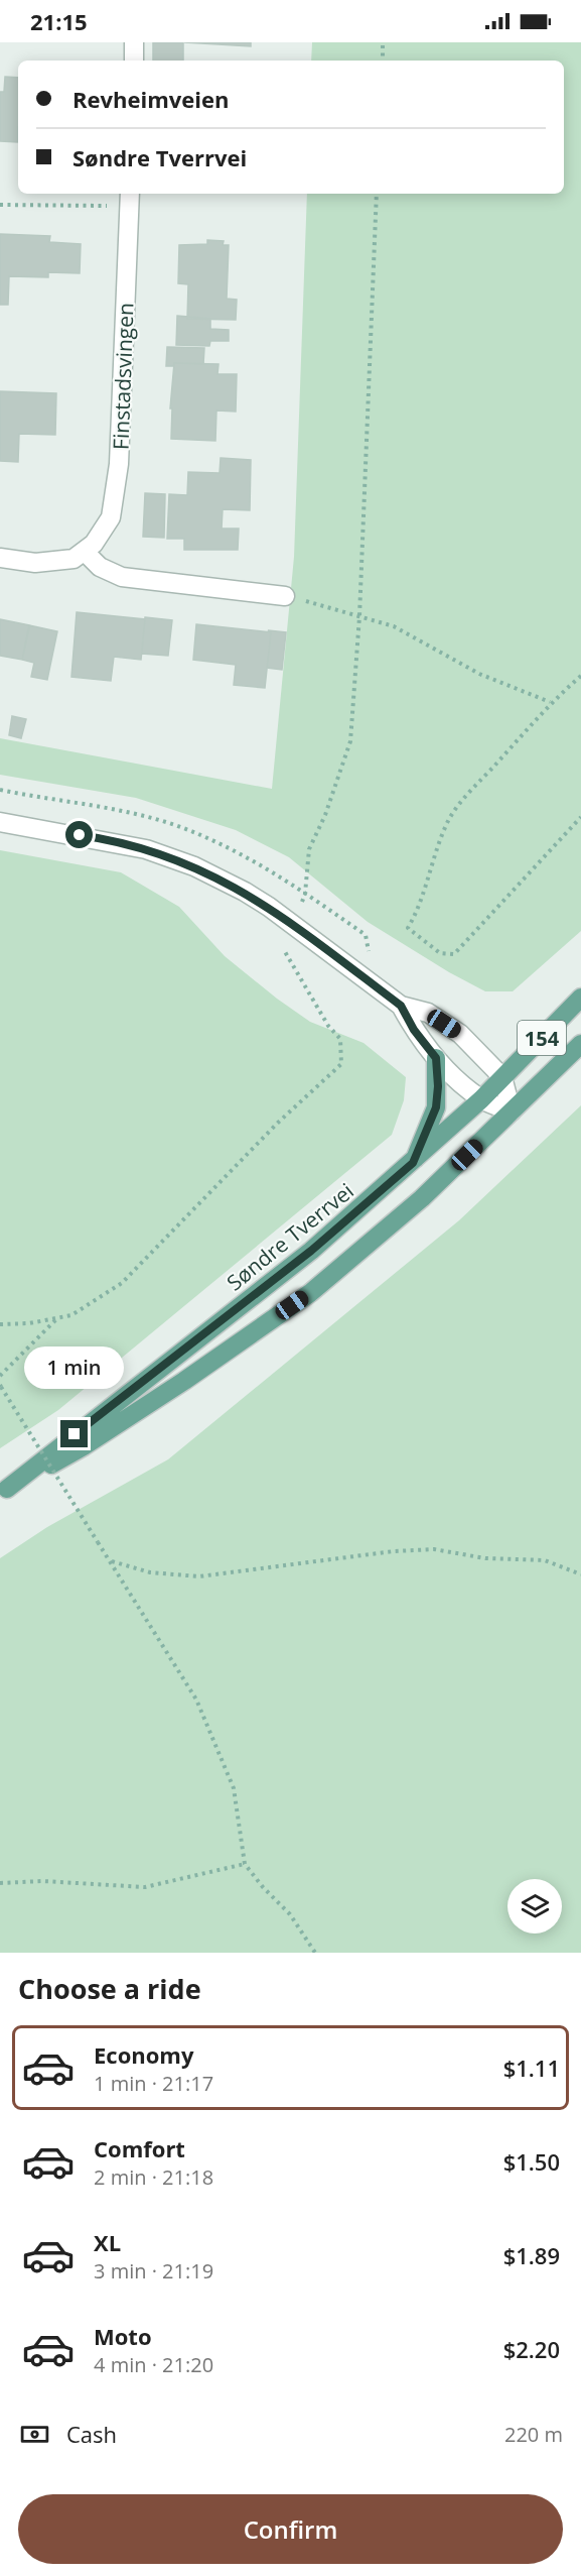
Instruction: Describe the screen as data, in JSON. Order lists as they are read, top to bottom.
{
  "streets": {
    "main road": ["154", "Søndre Tverrvei"],
    "street": ["Finstadsvingen"]
  },
  "crossings": [
    ["154", "Søndre Tverrvei"]
  ],
  "page": {
    "status": "21:15",
    "banner": ["Revheimveien", "Søndre Tverrvei"],
    "bubble": "1 min",
    "heading": "Choose a ride",
    "list": [
      {
        "name": "Economy",
        "note": "1 min · 21:17",
        "value": "$1.11"
      },
      {
        "name": "Comfort",
        "note": "2 min · 21:18",
        "value": "$1.50"
      },
      {
        "name": "XL",
        "note": "3 min · 21:19",
        "value": "$1.89"
      },
      {
        "name": "Moto",
        "note": "4 min · 21:20",
        "value": "$2.20"
      }
    ],
    "pay": ["Cash", "220 m"],
    "buttons": "Confirm"
  }
}
